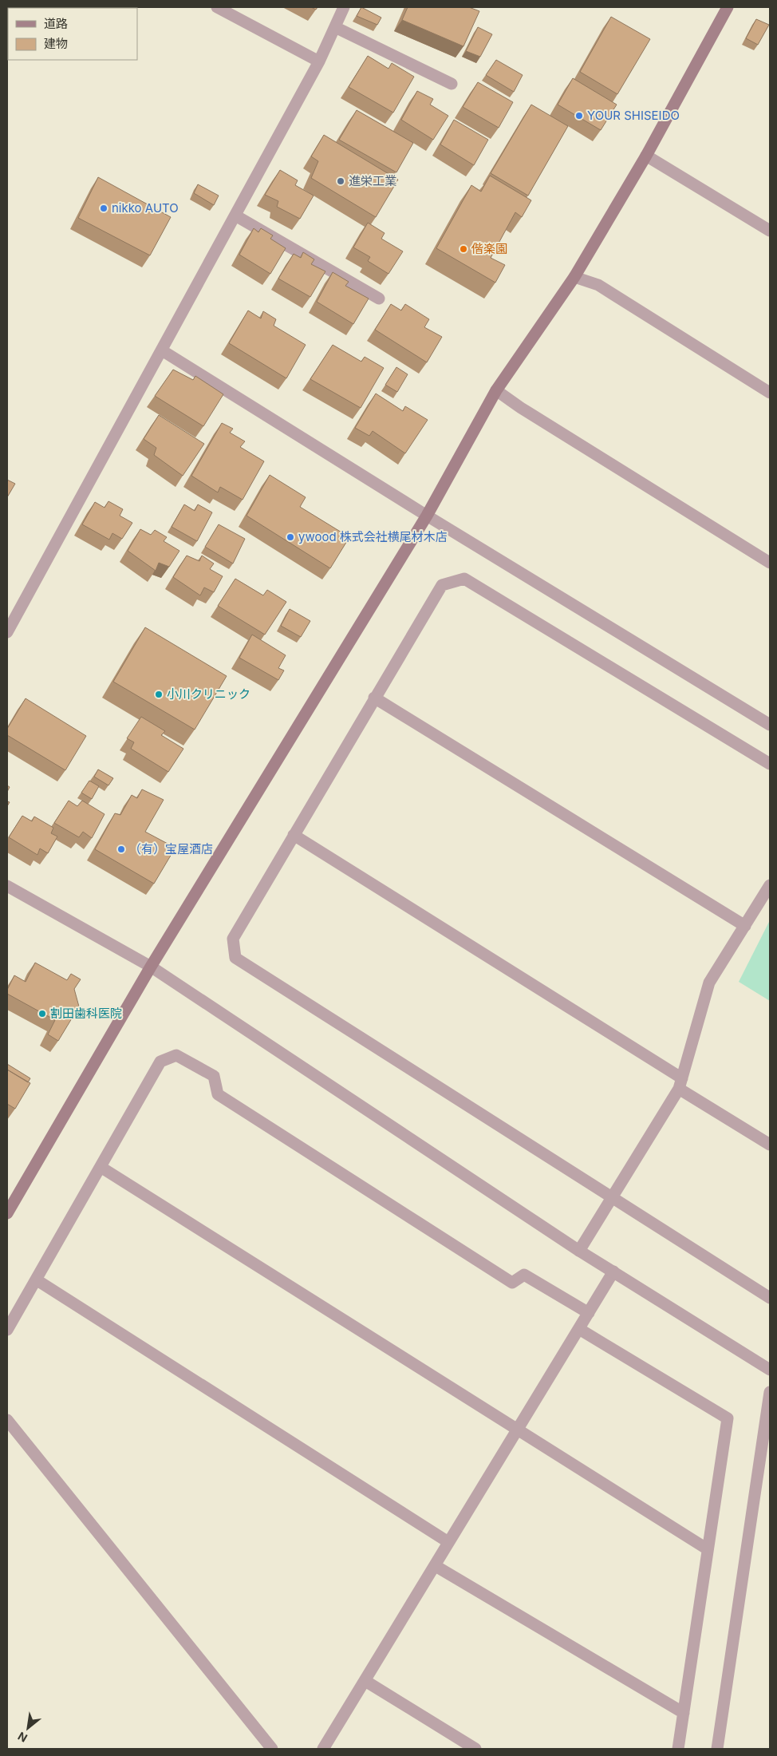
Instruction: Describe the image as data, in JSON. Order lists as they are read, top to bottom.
{
  "places": [
    "YOUR SHISEIDO",
    "進栄工業",
    "nikko AUTO",
    "偕楽園",
    "ywood 株式会社横尾材木店",
    "小川クリニック",
    "（有）宝屋酒店",
    "割田歯科医院"
  ],
  "legend": ["道路", "建物"],
  "north": "bottom left"
}
